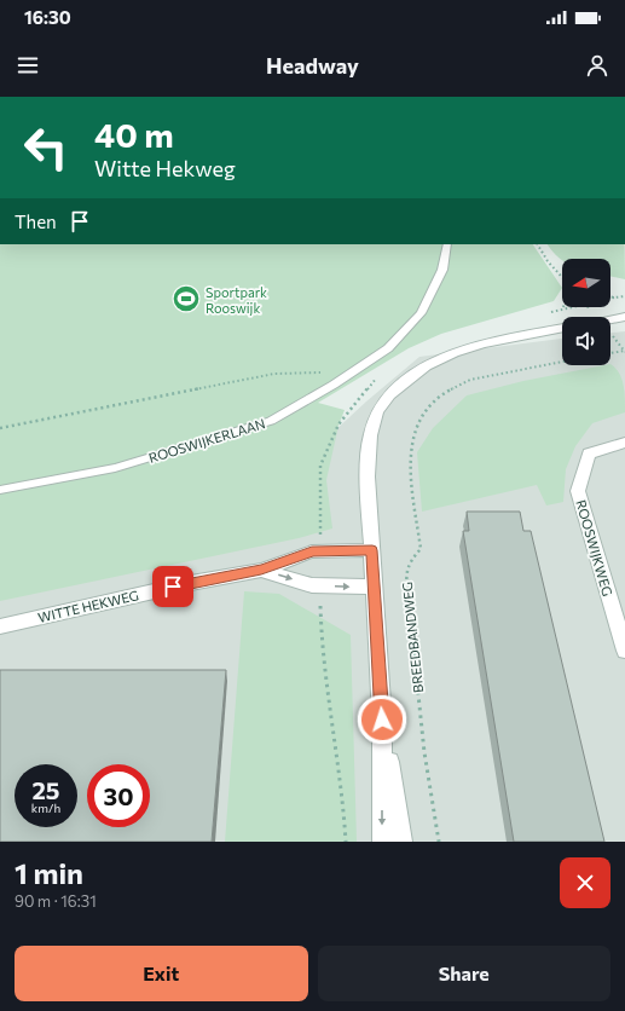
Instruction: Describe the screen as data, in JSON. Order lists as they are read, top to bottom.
{
  "streets": {
    "street": ["ROOSWIJKWEG", "WITTE HEKWEG"],
    "lane": ["ROOSWIJKERLAAN"],
    "path": ["BREEDBANDWEG"]
  },
  "places": {
    "sports": ["Sportpark Rooswijk"]
  },
  "north": "left",
  "page": {
    "status": "16:30",
    "header": "Headway",
    "turn": ["40 m", "Witte Hekweg"],
    "then": "Then",
    "speed": "25 km/h",
    "limit": "30",
    "heading": ["1 min", "90 m · 16:31"],
    "buttons": ["Exit", "Share"]
  }
}
